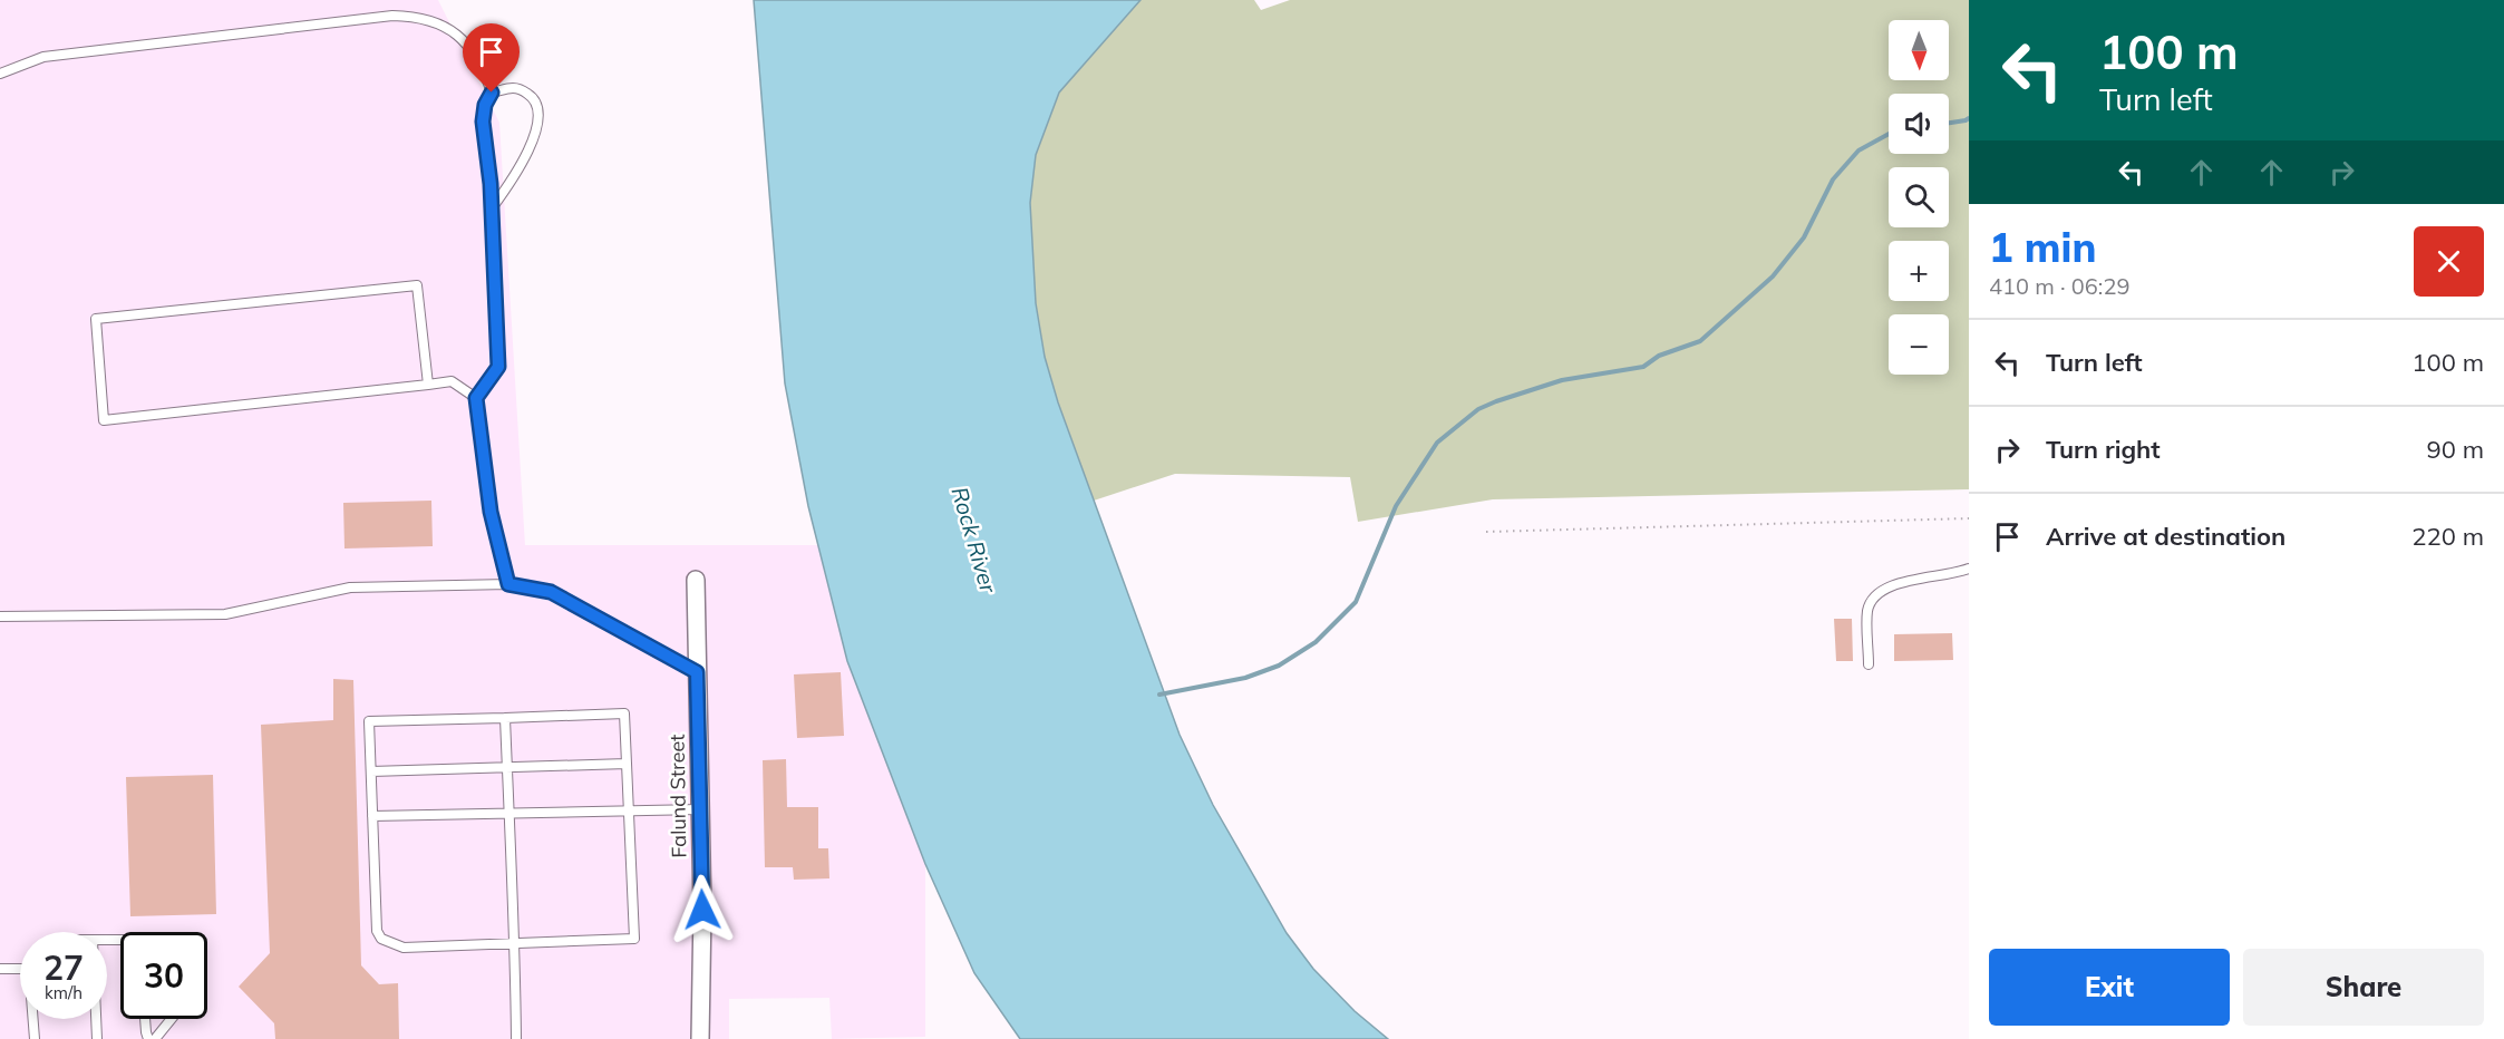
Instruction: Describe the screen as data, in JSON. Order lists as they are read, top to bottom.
{
  "streets": {
    "street": ["Falund Street"]
  },
  "water": ["Rock River"],
  "north": "bottom",
  "page": {
    "turn": ["100 m", "Turn left"],
    "map_buttons": ["+", "−"],
    "heading": ["1 min", "410 m · 06:29"],
    "list": [
      {
        "name": "Turn left",
        "value": "100 m"
      },
      {
        "name": "Turn right",
        "value": "90 m"
      },
      {
        "name": "Arrive at destination",
        "value": "220 m"
      }
    ],
    "speed": "27 km/h",
    "limit": "30",
    "buttons": ["Exit", "Share"]
  }
}
